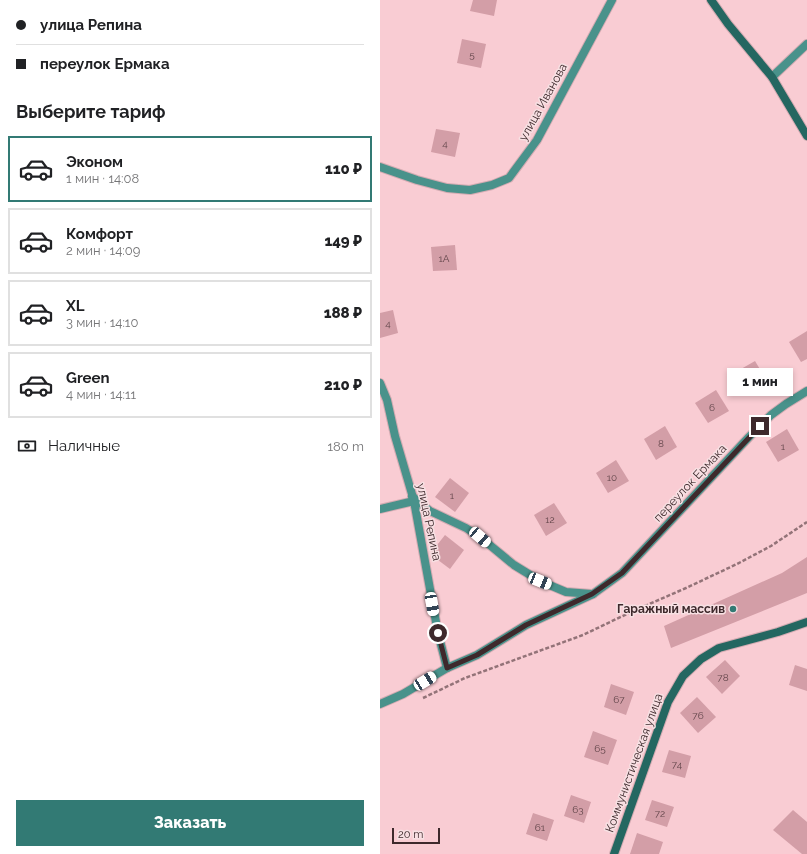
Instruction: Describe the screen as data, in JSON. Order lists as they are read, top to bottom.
{
  "streets": {
    "street": [
      "улица Иванова",
      "переулок Ермака",
      "улица Репина",
      "Коммунистическая улица"
    ]
  },
  "crossings": [
    ["переулок Ермака", "улица Репина"]
  ],
  "places": ["Гаражный массив"],
  "house_numbers": [
    "5",
    "4",
    "1А",
    "4",
    "6",
    "8",
    "1",
    "10",
    "1",
    "12",
    "78",
    "67",
    "76",
    "65",
    "74",
    "63",
    "72",
    "61"
  ],
  "scale_bar": "20 m",
  "page": {
    "banner": ["улица Репина", "переулок Ермака"],
    "heading": "Выберите тариф",
    "list": [
      {
        "name": "Эконом",
        "note": "1 мин · 14:08",
        "value": "110 ₽"
      },
      {
        "name": "Комфорт",
        "note": "2 мин · 14:09",
        "value": "149 ₽"
      },
      {
        "name": "XL",
        "note": "3 мин · 14:10",
        "value": "188 ₽"
      },
      {
        "name": "Green",
        "note": "4 мин · 14:11",
        "value": "210 ₽"
      }
    ],
    "bubble": "1 мин",
    "pay": ["Наличные", "180 m"],
    "buttons": "Заказать",
    "scale": "20 m"
  }
}
